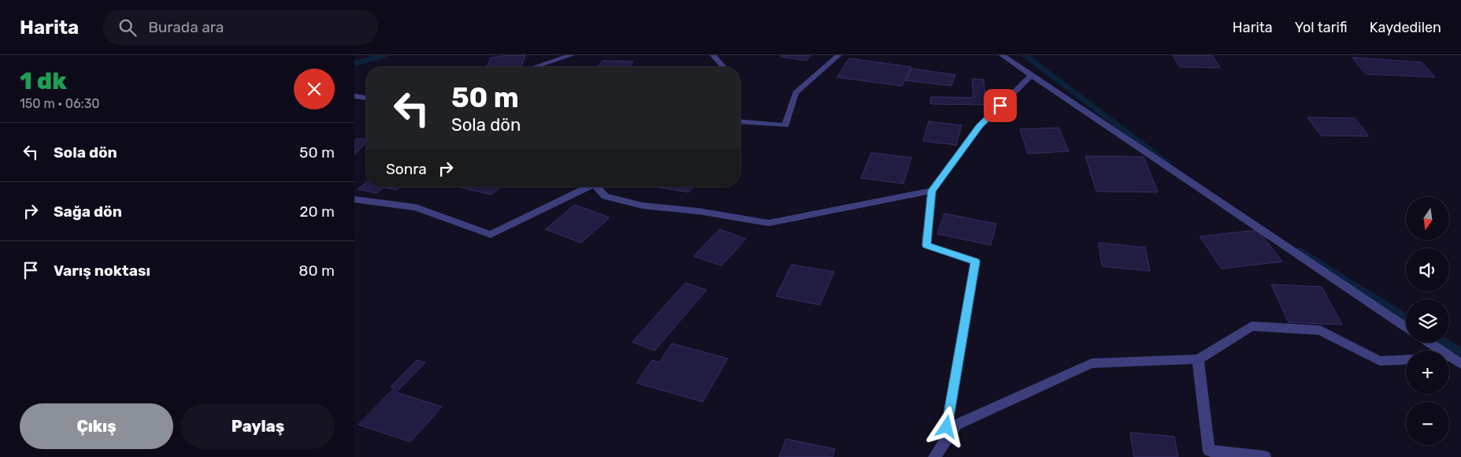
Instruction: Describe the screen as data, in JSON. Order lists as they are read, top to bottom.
{
  "north": "bottom",
  "page": {
    "header": "Harita",
    "search": "Burada ara",
    "nav": ["Harita", "Yol tarifi", "Kaydedilen"],
    "heading": ["1 dk", "150 m · 06:30"],
    "turn": ["50 m", "Sola dön"],
    "list": [
      {
        "name": "Sola dön",
        "value": "50 m"
      },
      {
        "name": "Sağa dön",
        "value": "20 m"
      },
      {
        "name": "Varış noktası",
        "value": "80 m"
      }
    ],
    "then": "Sonra",
    "map_buttons": ["+", "−"],
    "buttons": ["Çıkış", "Paylaş"]
  }
}
